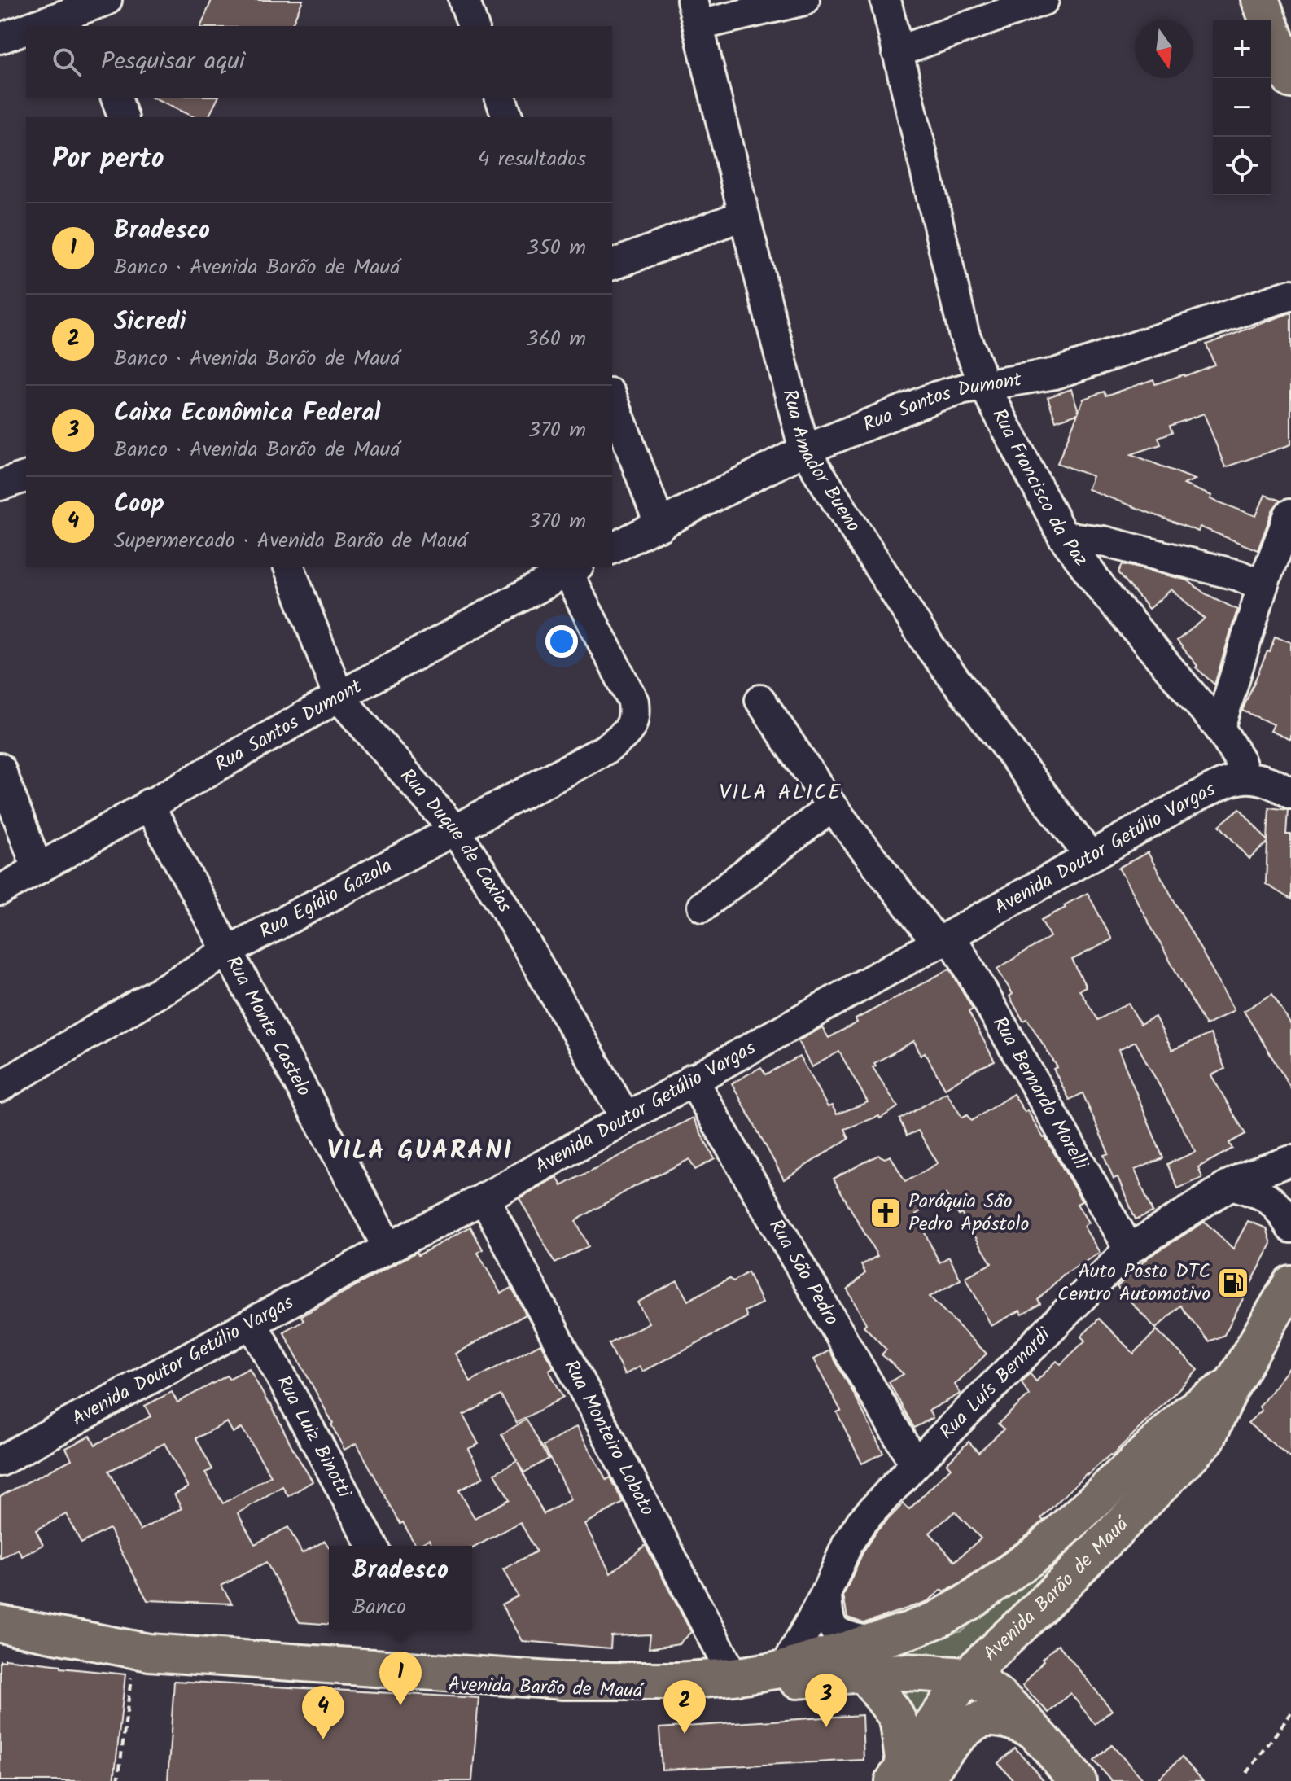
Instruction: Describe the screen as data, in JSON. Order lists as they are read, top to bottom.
{
  "streets": {
    "main road": ["Avenida Barão de Mauá"],
    "street": [
      "Rua Santos Dumont",
      "Rua Amador Bueno",
      "Rua Francisco da Paz",
      "Rua Duque de Caxias",
      "Avenida Doutor Getúlio Vargas",
      "Rua Egídio Gazola",
      "Rua Monte Castelo",
      "Rua Bernardo Morelli",
      "Rua São Pedro",
      "Rua Luís Bernardi",
      "Rua Luiz Binotti",
      "Rua Monteiro Lobato"
    ]
  },
  "crossings": [
    ["Rua Santos Dumont", "Rua Amador Bueno"],
    ["Rua Santos Dumont", "Rua Francisco da Paz"],
    ["Rua Santos Dumont", "Rua Duque de Caxias"],
    ["Rua Santos Dumont", "Rua Egídio Gazola"],
    ["Rua Santos Dumont", "Rua Monte Castelo"],
    ["Rua Amador Bueno", "Avenida Doutor Getúlio Vargas"],
    ["Rua Francisco da Paz", "Avenida Doutor Getúlio Vargas"],
    ["Rua Duque de Caxias", "Avenida Doutor Getúlio Vargas"],
    ["Rua Duque de Caxias", "Rua Egídio Gazola"],
    ["Avenida Doutor Getúlio Vargas", "Rua Monte Castelo"],
    ["Avenida Doutor Getúlio Vargas", "Rua Bernardo Morelli"],
    ["Avenida Doutor Getúlio Vargas", "Rua São Pedro"],
    ["Avenida Doutor Getúlio Vargas", "Rua Luiz Binotti"],
    ["Avenida Doutor Getúlio Vargas", "Rua Monteiro Lobato"],
    ["Rua Egídio Gazola", "Rua Monte Castelo"],
    ["Rua Bernardo Morelli", "Rua Luís Bernardi"],
    ["Rua São Pedro", "Rua Luís Bernardi"],
    ["Rua Luís Bernardi", "Avenida Barão de Mauá"],
    ["Rua Monteiro Lobato", "Avenida Barão de Mauá"]
  ],
  "districts": ["VILA ALICE", "VILA GUARANI"],
  "places": {
    "church": ["Paróquia São Pedro Apóstolo"],
    "fuel station": ["Auto Posto DTC Centro Automotivo"]
  },
  "north": "bottom",
  "page": {
    "map_buttons": ["+", "−"],
    "search": "Pesquisar aqui",
    "heading": ["Por perto", "4 resultados"],
    "list": [
      {
        "mark": "1",
        "name": "Bradesco",
        "note": "Banco · Avenida Barão de Mauá",
        "value": "350 m"
      },
      {
        "mark": "2",
        "name": "Sicredi",
        "note": "Banco · Avenida Barão de Mauá",
        "value": "360 m"
      },
      {
        "mark": "3",
        "name": "Caixa Econômica Federal",
        "note": "Banco · Avenida Barão de Mauá",
        "value": "370 m"
      },
      {
        "mark": "4",
        "name": "Coop",
        "note": "Supermercado · Avenida Barão de Mauá",
        "value": "370 m"
      }
    ],
    "popup": ["Bradesco", "Banco"],
    "pins": [
      "1",
      "3",
      "2",
      "4"
    ]
  }
}
